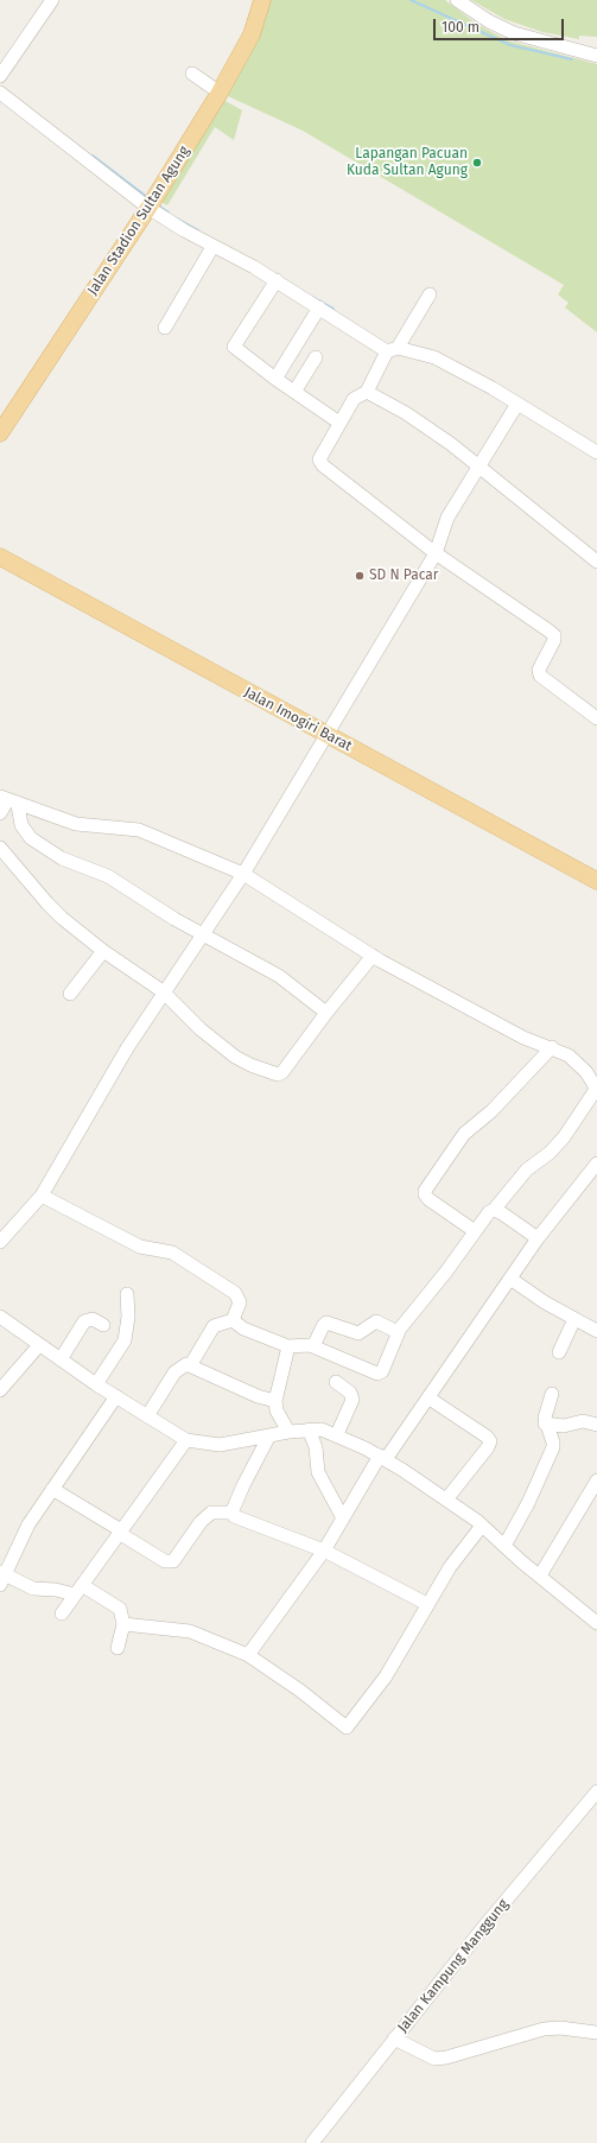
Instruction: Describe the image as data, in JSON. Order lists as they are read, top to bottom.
{
  "streets": {
    "main road": ["Jalan Stadion Sultan Agung", "Jalan Imogiri Barat"],
    "street": ["Jalan Kampung Manggung"]
  },
  "places": ["Lapangan Pacuan Kuda Sultan Agung", "SD N Pacar"],
  "scale_bar": "100 m"
}
